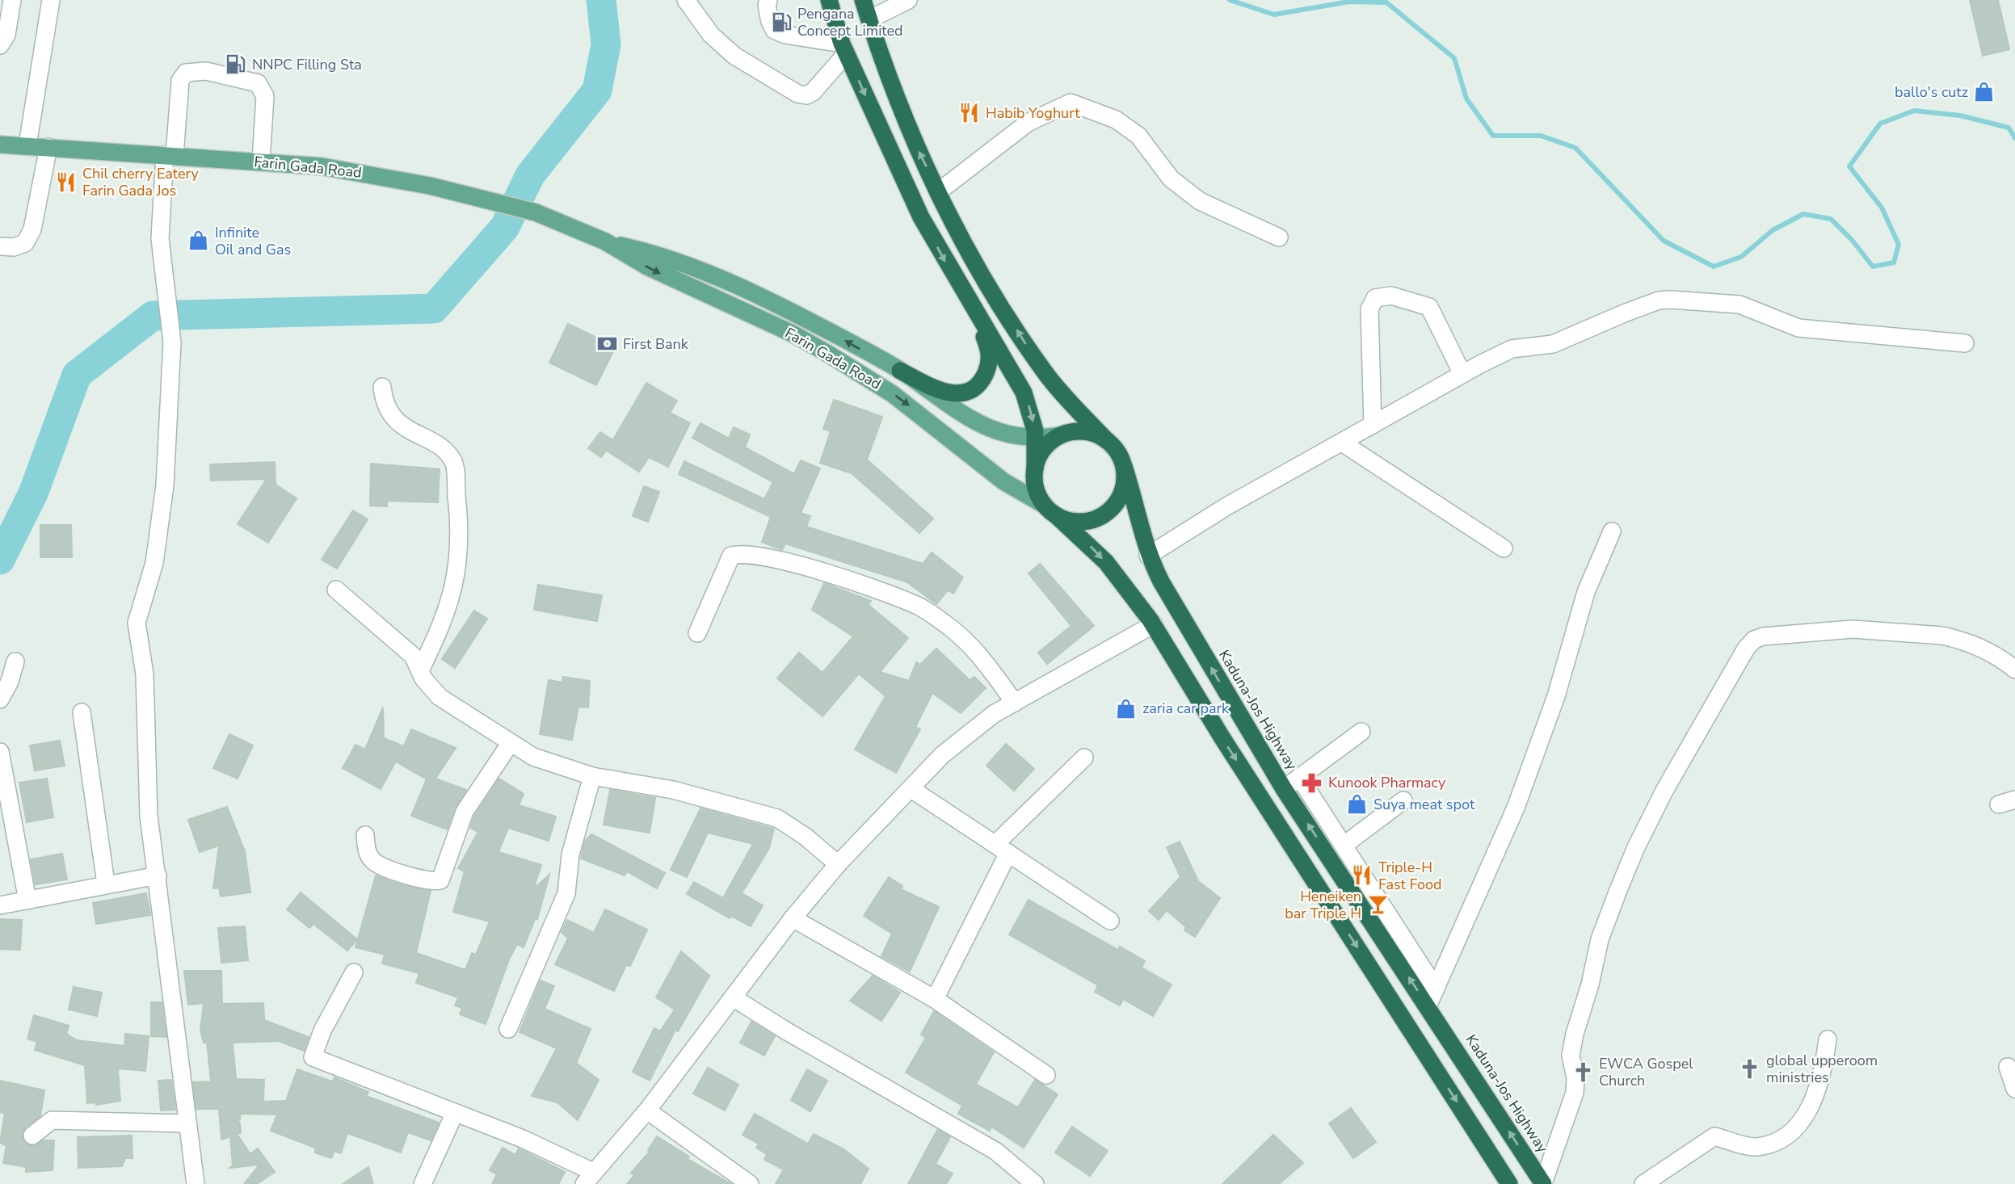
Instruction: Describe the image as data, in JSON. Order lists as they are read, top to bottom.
{
  "streets": {
    "highway": ["Kaduna-Jos Highway"],
    "main road": ["Farin Gada Road"]
  },
  "crossings": [
    ["Farin Gada Road", "Kaduna-Jos Highway"]
  ],
  "places": {
    "fuel station": ["Pengana Concept Limited", "NNPC Filling Sta"],
    "shop": [
      "ballo's cutz",
      "Infinite Oil and Gas",
      "zaria car park",
      "Suya meat spot"
    ],
    "restaurant": ["Habib Yoghurt", "Chil cherry Eatery Farin Gada Jos", "Triple-H Fast Food"],
    "bank": ["First Bank"],
    "pharmacy": ["Kunook Pharmacy"],
    "bar": ["Heneiken bar Triple H"],
    "church": ["global upperoom ministries", "EWCA Gospel Church"]
  }
}
